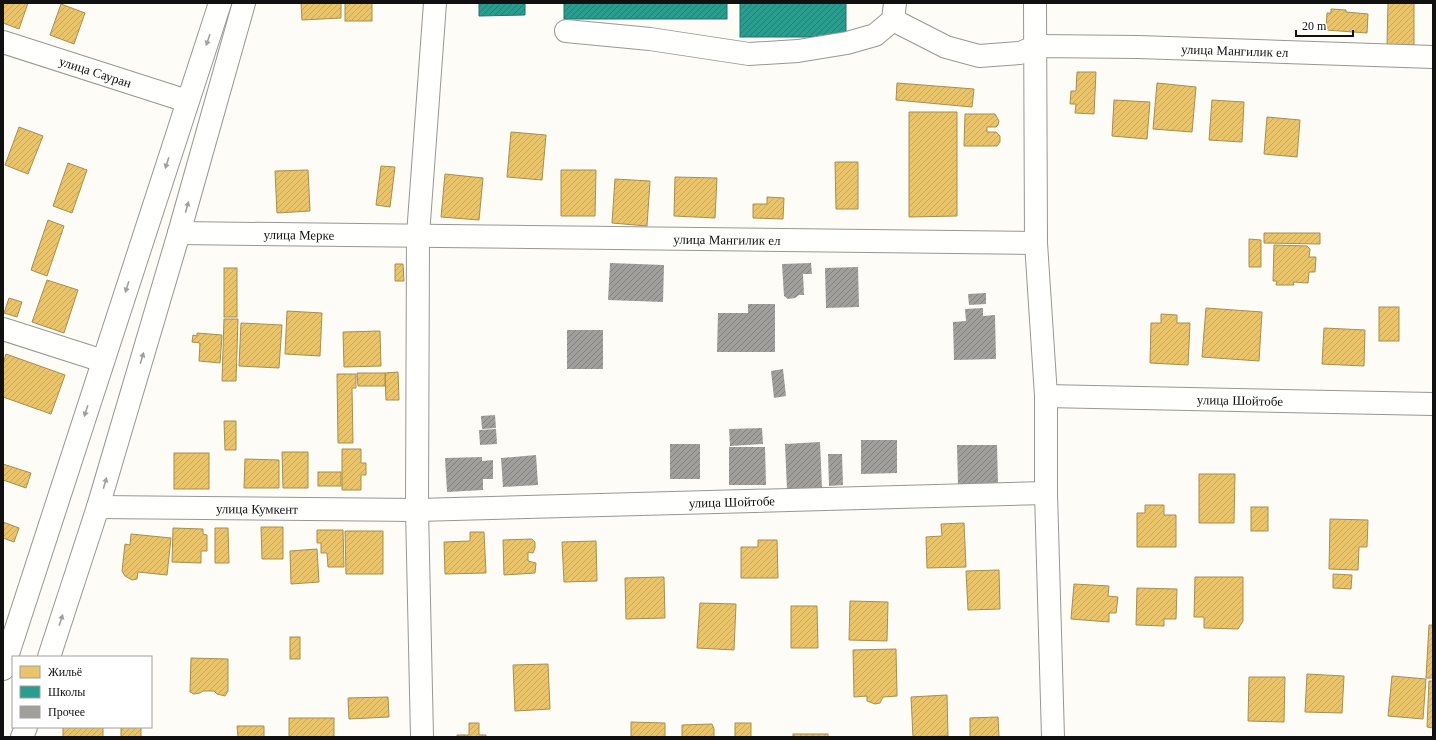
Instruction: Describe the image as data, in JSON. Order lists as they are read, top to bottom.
{
  "streets": {
    "street": [
      "улица Мангилик ел",
      "улица Сауран",
      "улица Мерке",
      "улица Шойтобе",
      "улица Кумкент"
    ]
  },
  "crossings": [
    ["улица Мангилик ел", "улица Мерке"],
    ["улица Шойтобе", "улица Кумкент"]
  ],
  "legend": ["Жильё", "Школы", "Прочее"],
  "scale_bar": "20 m"
}
